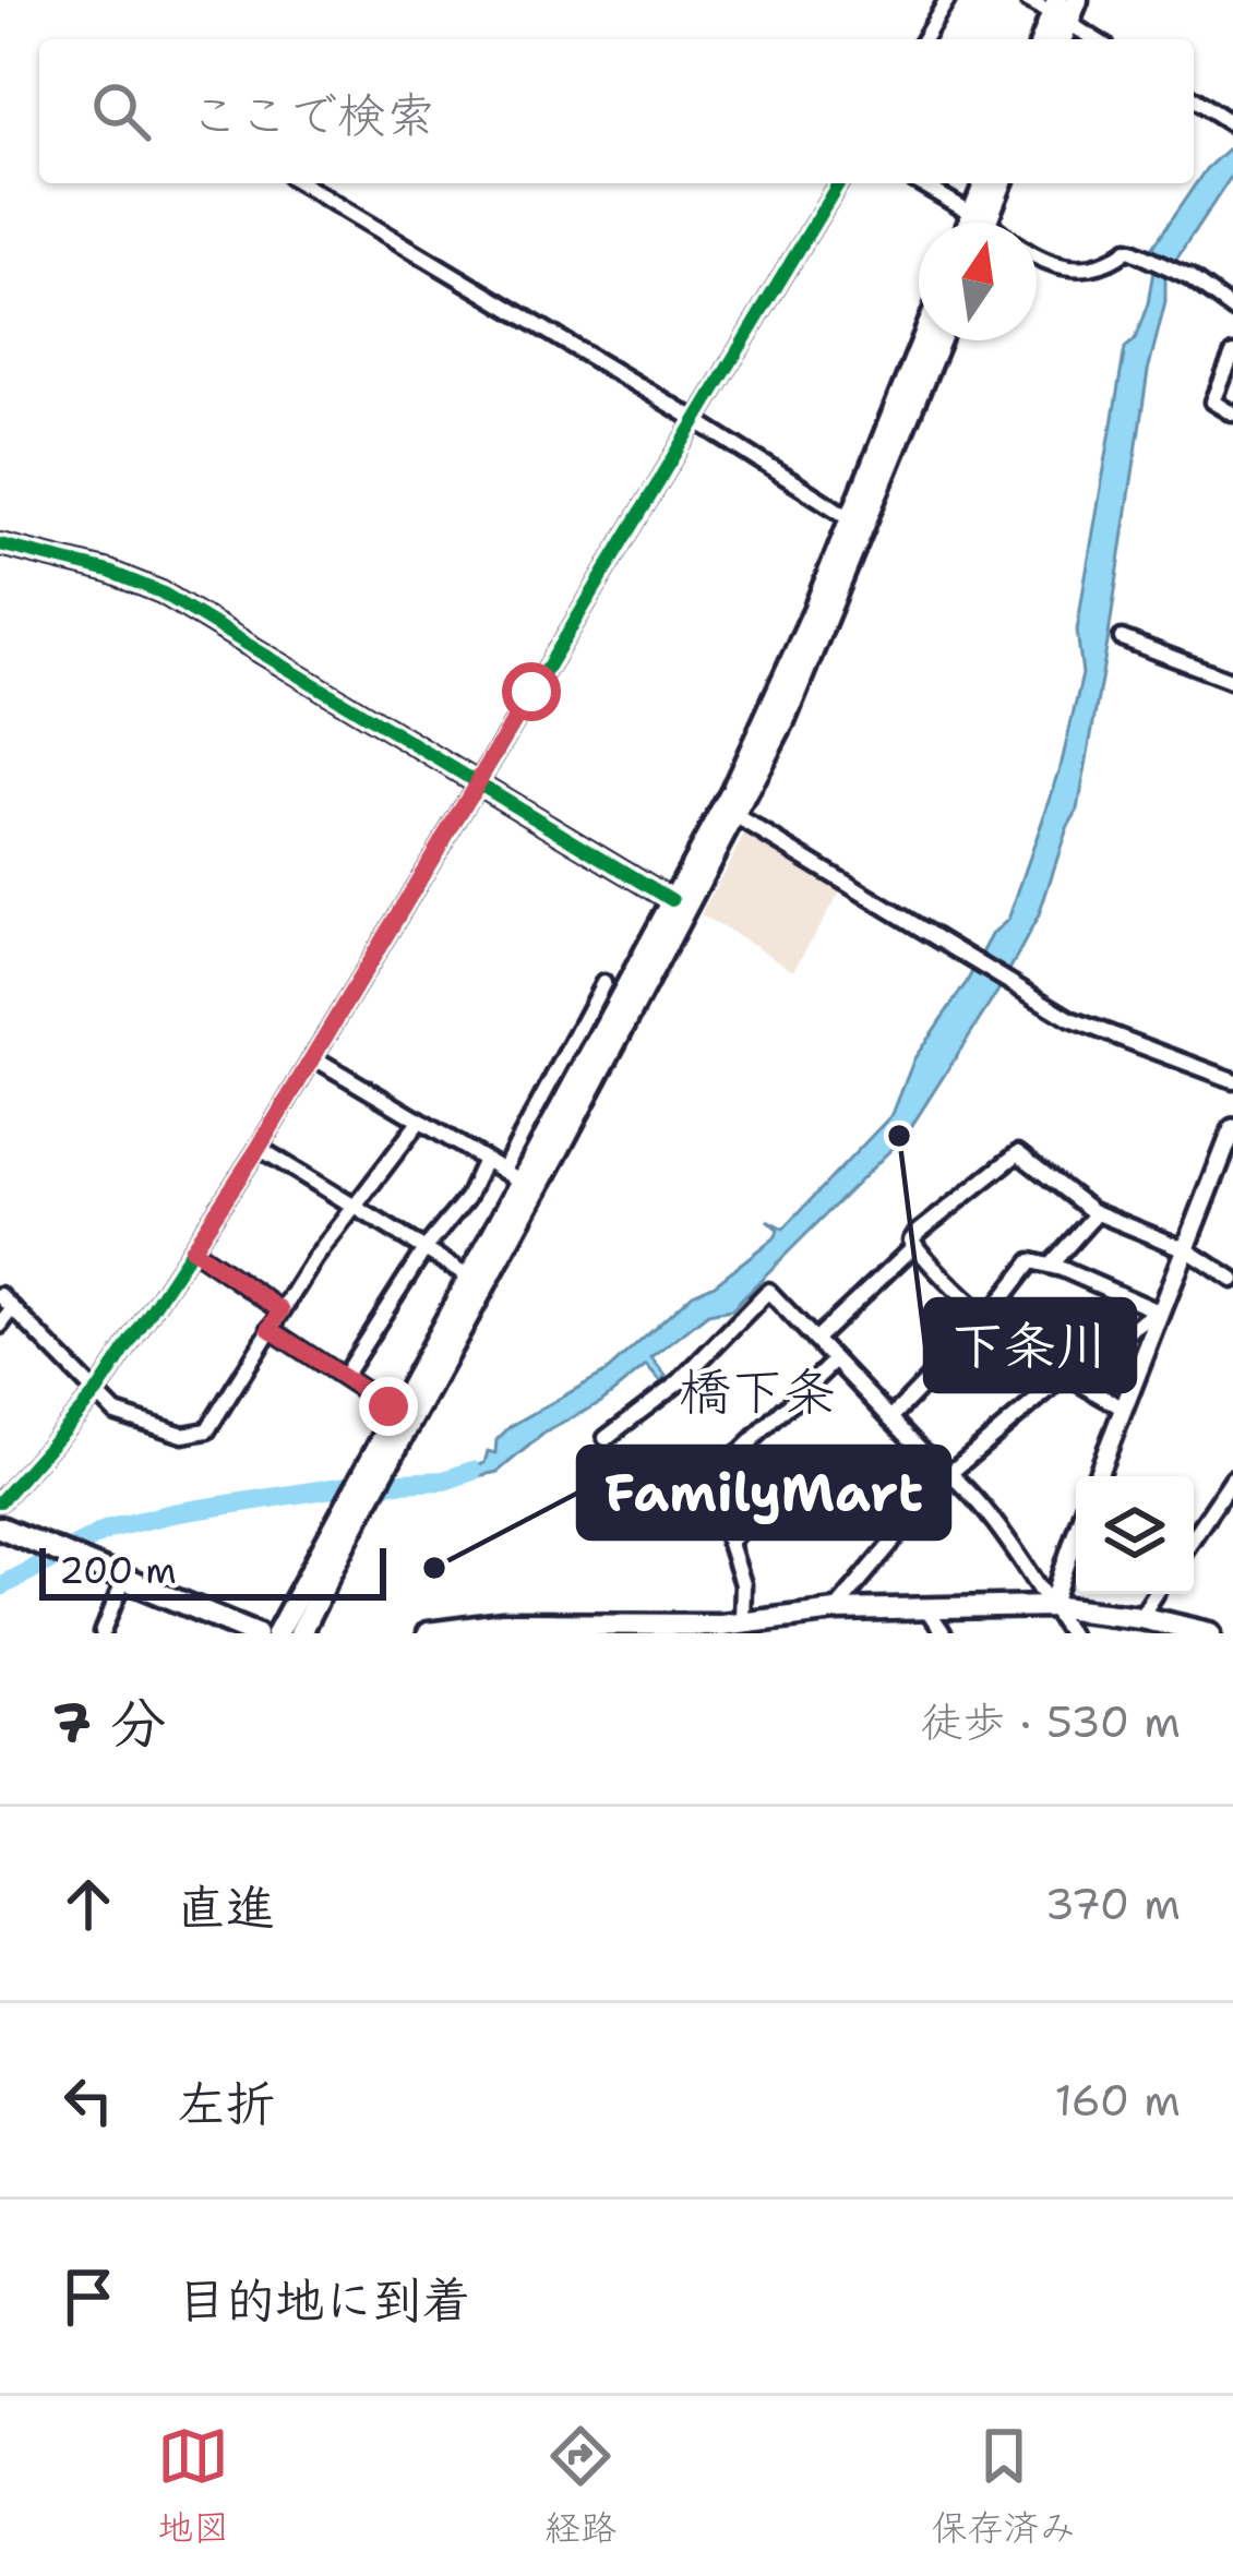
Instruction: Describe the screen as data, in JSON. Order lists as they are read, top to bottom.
{
  "districts": ["橋下条"],
  "places": ["下条川", "FamilyMart"],
  "scale_bar": "200 m",
  "north": "top",
  "page": {
    "search": "ここで検索",
    "scale": "200 m",
    "heading": ["7 分", "徒歩 · 530 m"],
    "list": [
      ["直進", "370 m"],
      ["左折", "160 m"],
      "目的地に到着"
    ],
    "nav": ["地図", "経路", "保存済み"]
  }
}
